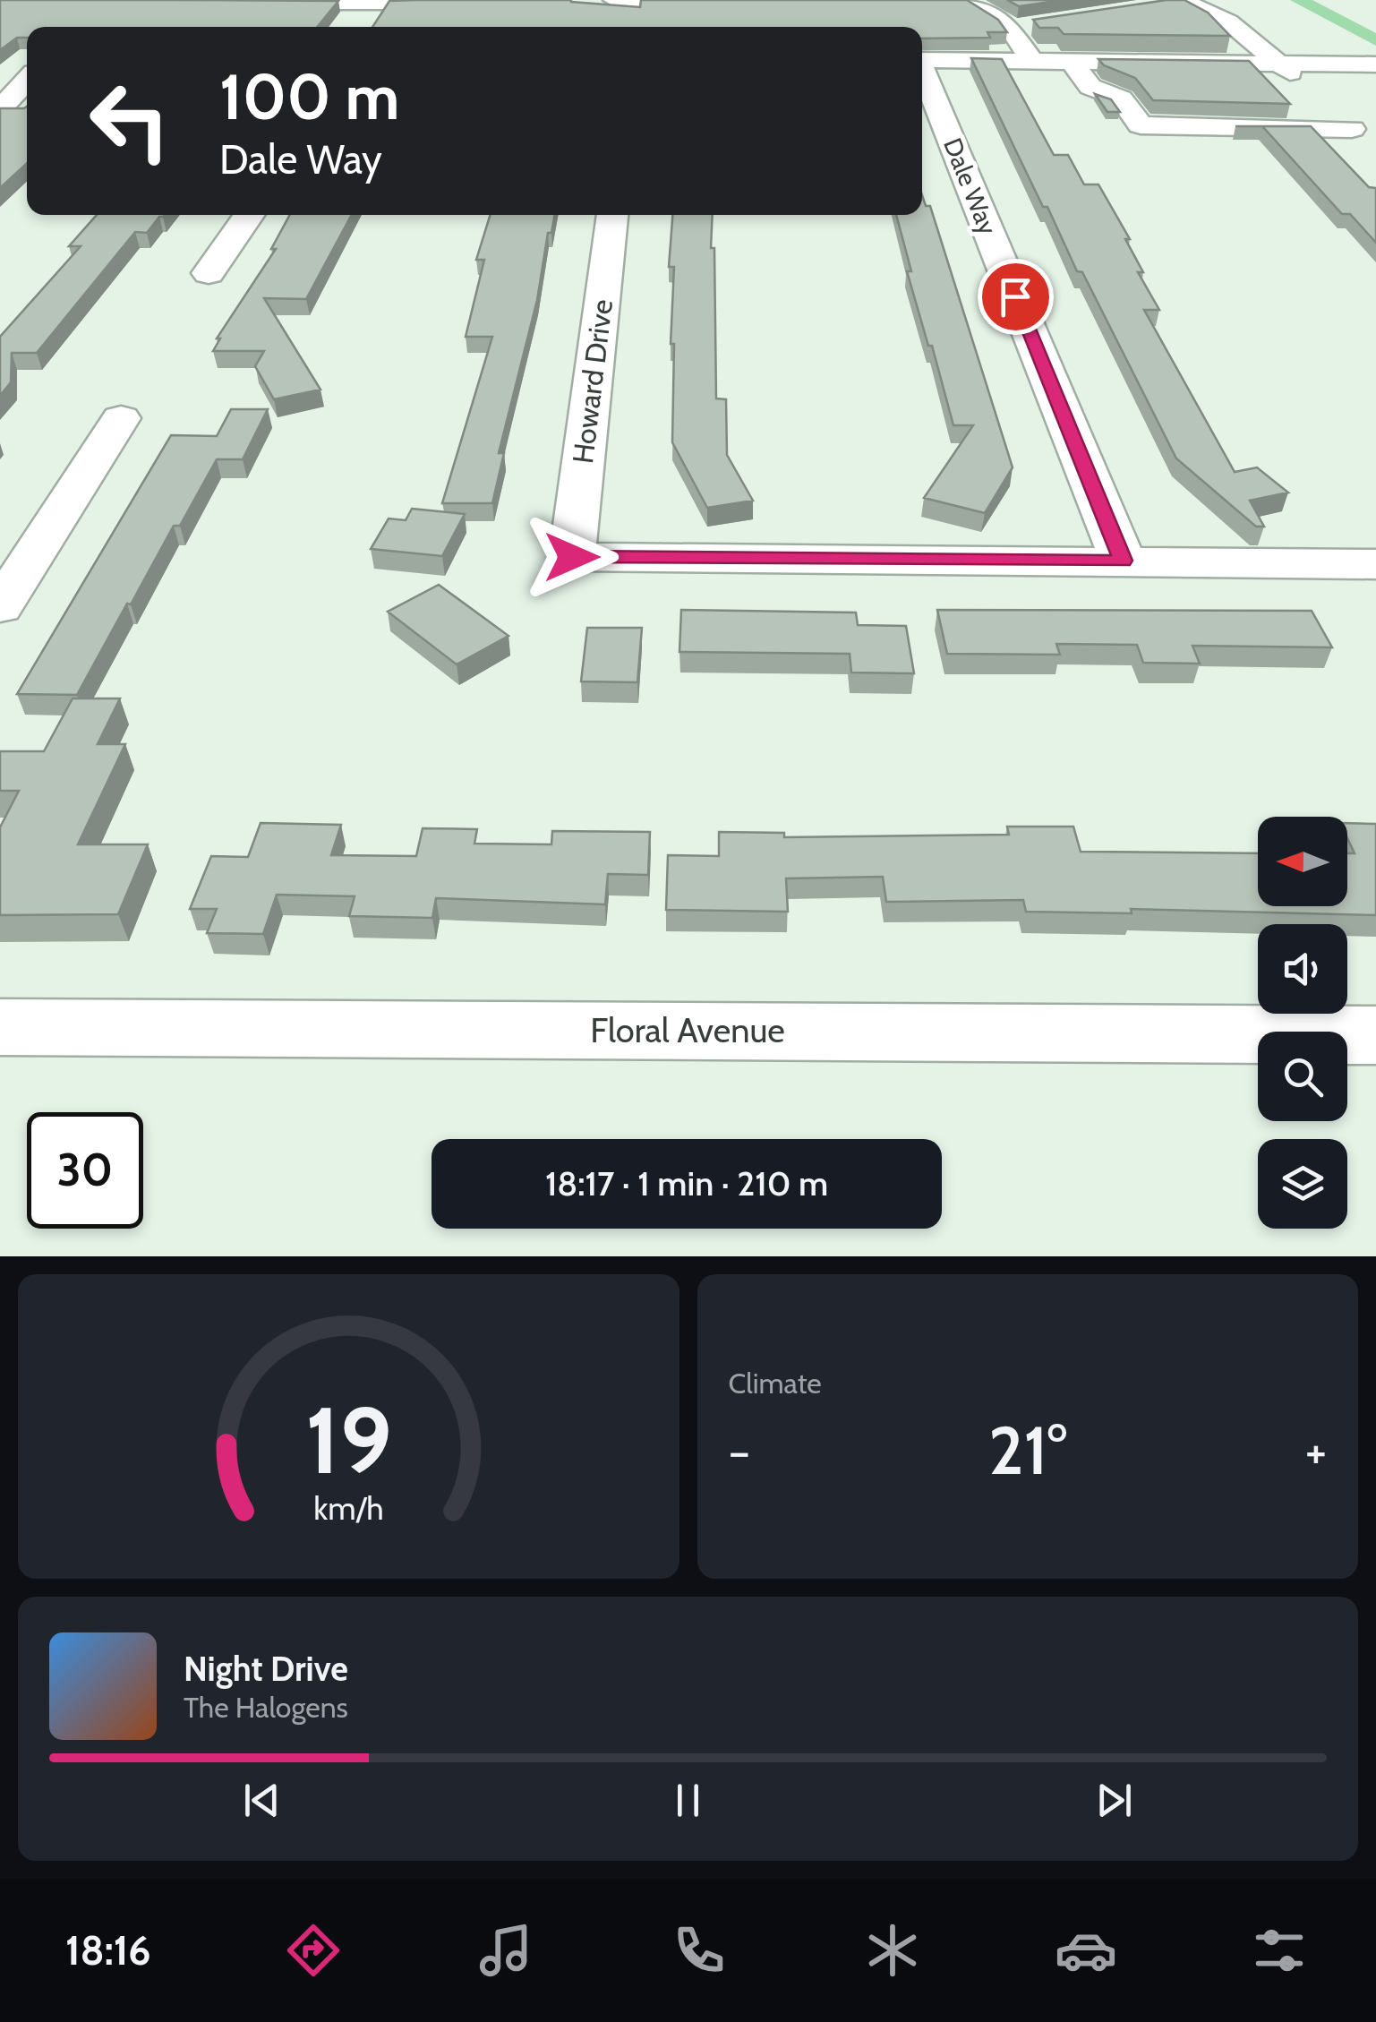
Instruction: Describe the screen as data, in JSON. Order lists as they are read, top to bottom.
{
  "streets": {
    "street": ["Dale Way", "Howard Drive", "Floral Avenue"]
  },
  "crossings": [
    ["Dale Way", "Howard Drive"]
  ],
  "north": "left",
  "page": {
    "turn": ["100 m", "Dale Way"],
    "limit": "30",
    "trip": "18:17 · 1 min · 210 m",
    "tile": "Climate",
    "heat": ["−", "21°", "+"],
    "song": ["Night Drive", "The Halogens"],
    "tabs": "18:16",
    "gauge": ["19", "km/h"]
  }
}
